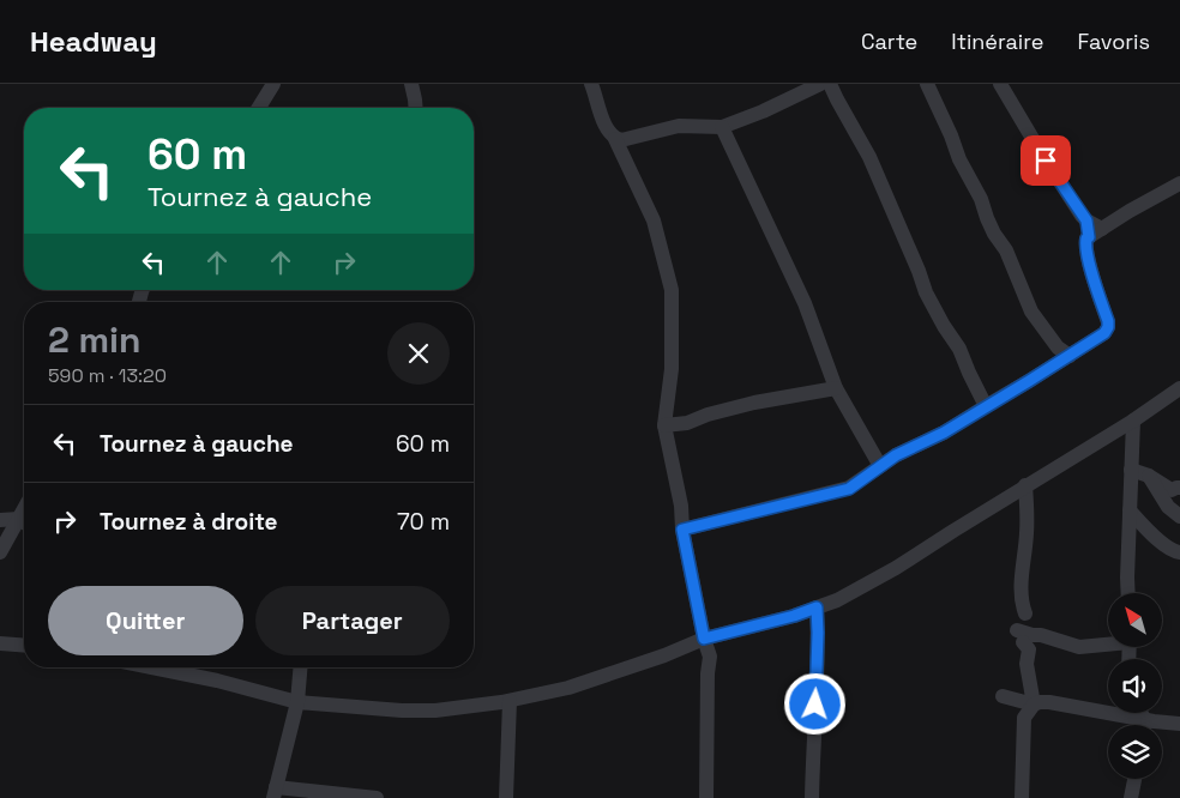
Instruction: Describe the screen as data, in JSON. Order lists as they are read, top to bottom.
{
  "north": "top left",
  "page": {
    "header": "Headway",
    "nav": ["Carte", "Itinéraire", "Favoris"],
    "turn": ["60 m", "Tournez à gauche"],
    "heading": ["2 min", "590 m · 13:20"],
    "list": [
      {
        "name": "Tournez à gauche",
        "value": "60 m"
      },
      {
        "name": "Tournez à droite",
        "value": "70 m"
      }
    ],
    "buttons": ["Quitter", "Partager"]
  }
}
